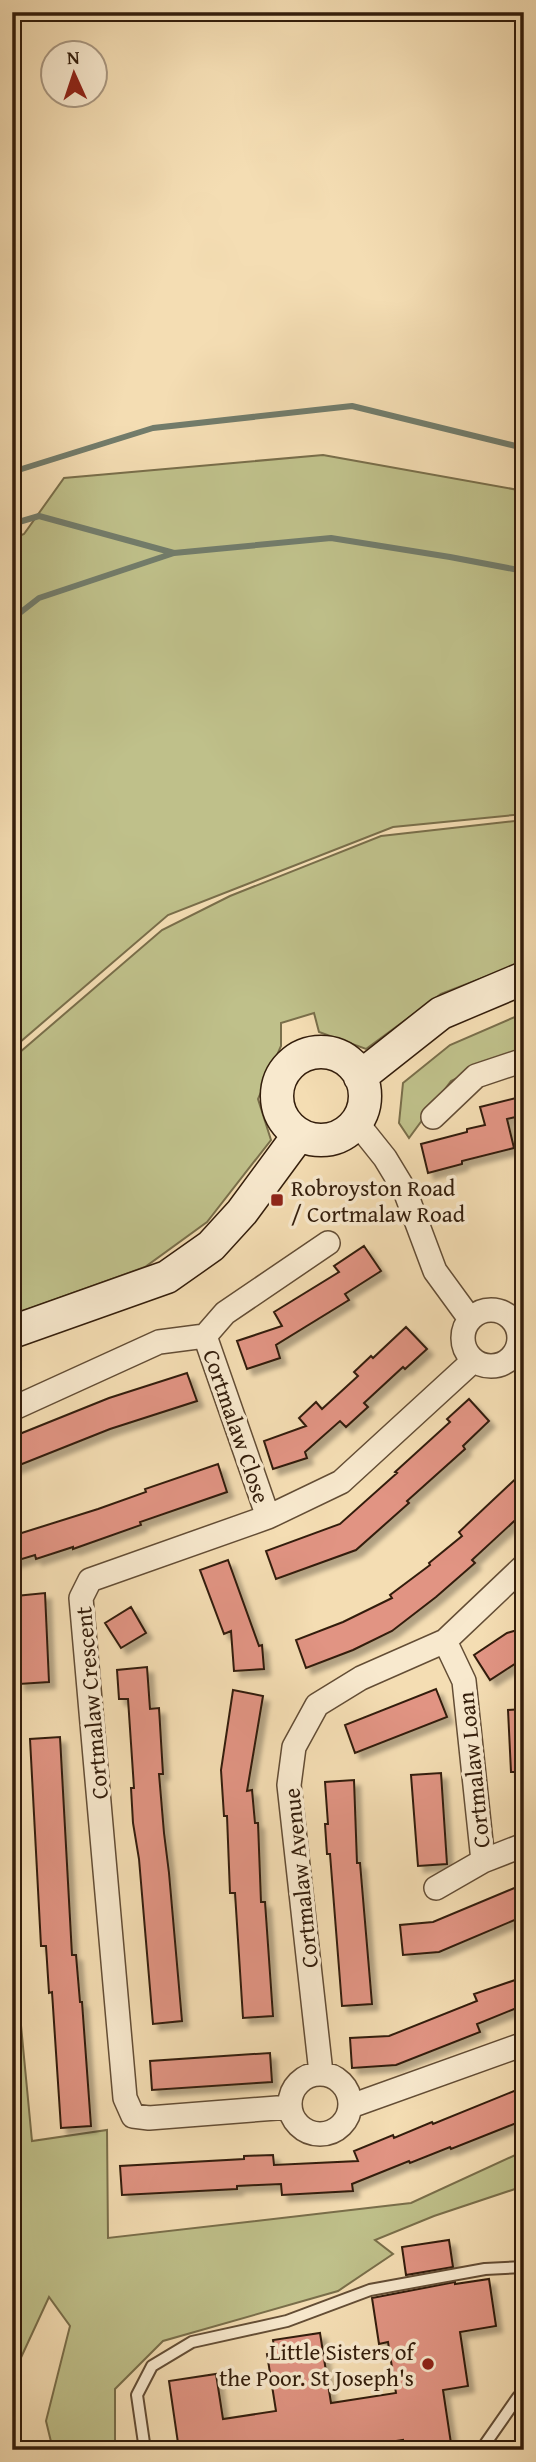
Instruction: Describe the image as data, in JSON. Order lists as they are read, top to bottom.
{
  "streets": {
    "street": [
      "Cortmalaw Close",
      "Cortmalaw Crescent",
      "Cortmalaw Loan",
      "Cortmalaw Avenue"
    ]
  },
  "crossings": [
    ["Cortmalaw Close", "Cortmalaw Crescent"],
    ["Cortmalaw Crescent", "Cortmalaw Avenue"],
    ["Cortmalaw Loan", "Cortmalaw Avenue"]
  ],
  "places": {
    "transit": ["Robroyston Road / Cortmalaw Road"],
    "other": ["Little Sisters of the Poor. St Joseph's"]
  },
  "north": "top"
}
